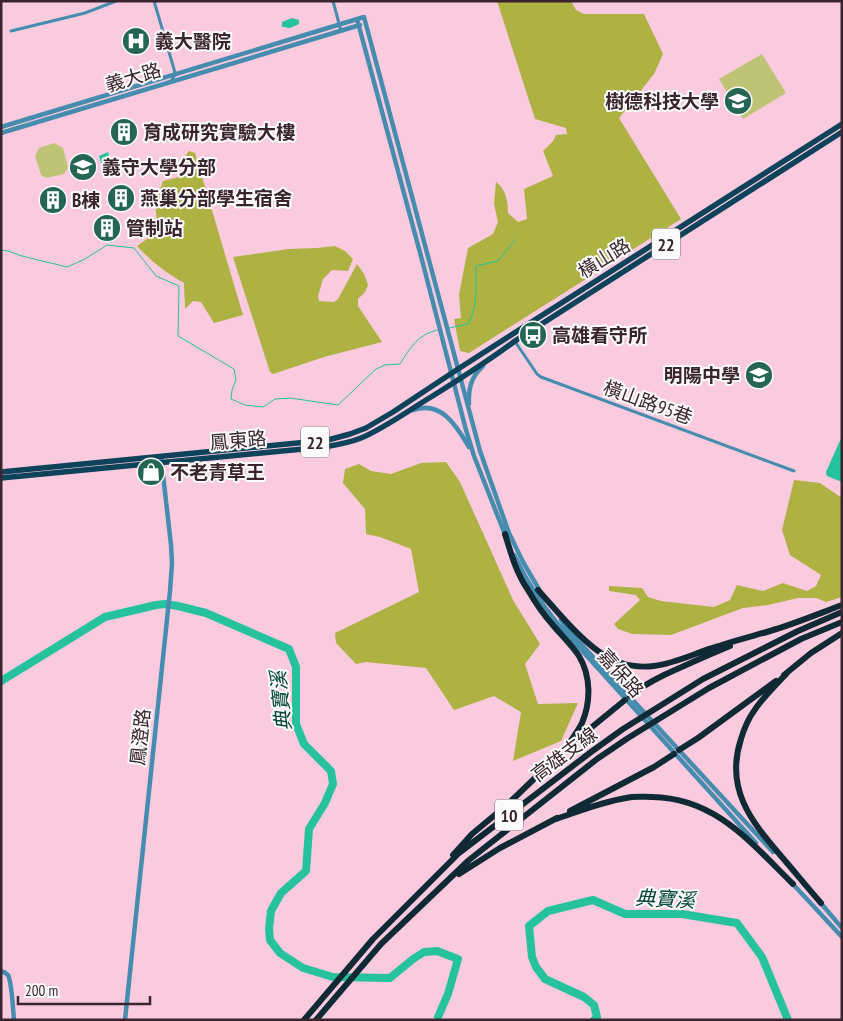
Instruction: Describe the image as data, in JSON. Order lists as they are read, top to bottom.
{
  "streets": {
    "highway": ["高雄支線", "10"],
    "main road": ["22", "橫山路", "鳳東路"],
    "street": [
      "義大路",
      "橫山路95巷",
      "嘉保路",
      "鳳澄路"
    ]
  },
  "crossings": [
    ["橫山路", "橫山路95巷"],
    ["橫山路", "鳳東路"],
    ["橫山路", "嘉保路"],
    ["鳳東路", "嘉保路"],
    ["鳳東路", "鳳澄路"]
  ],
  "water": ["典寶溪"],
  "places": {
    "hospital": ["義大醫院"],
    "school or university": ["樹德科技大學", "義守大學分部", "明陽中學"],
    "building": [
      "育成研究實驗大樓",
      "燕巢分部學生宿舍",
      "B棟",
      "管制站"
    ],
    "bus stop": ["高雄看守所"],
    "shop": ["不老青草王"]
  },
  "scale_bar": "200 m"
}
